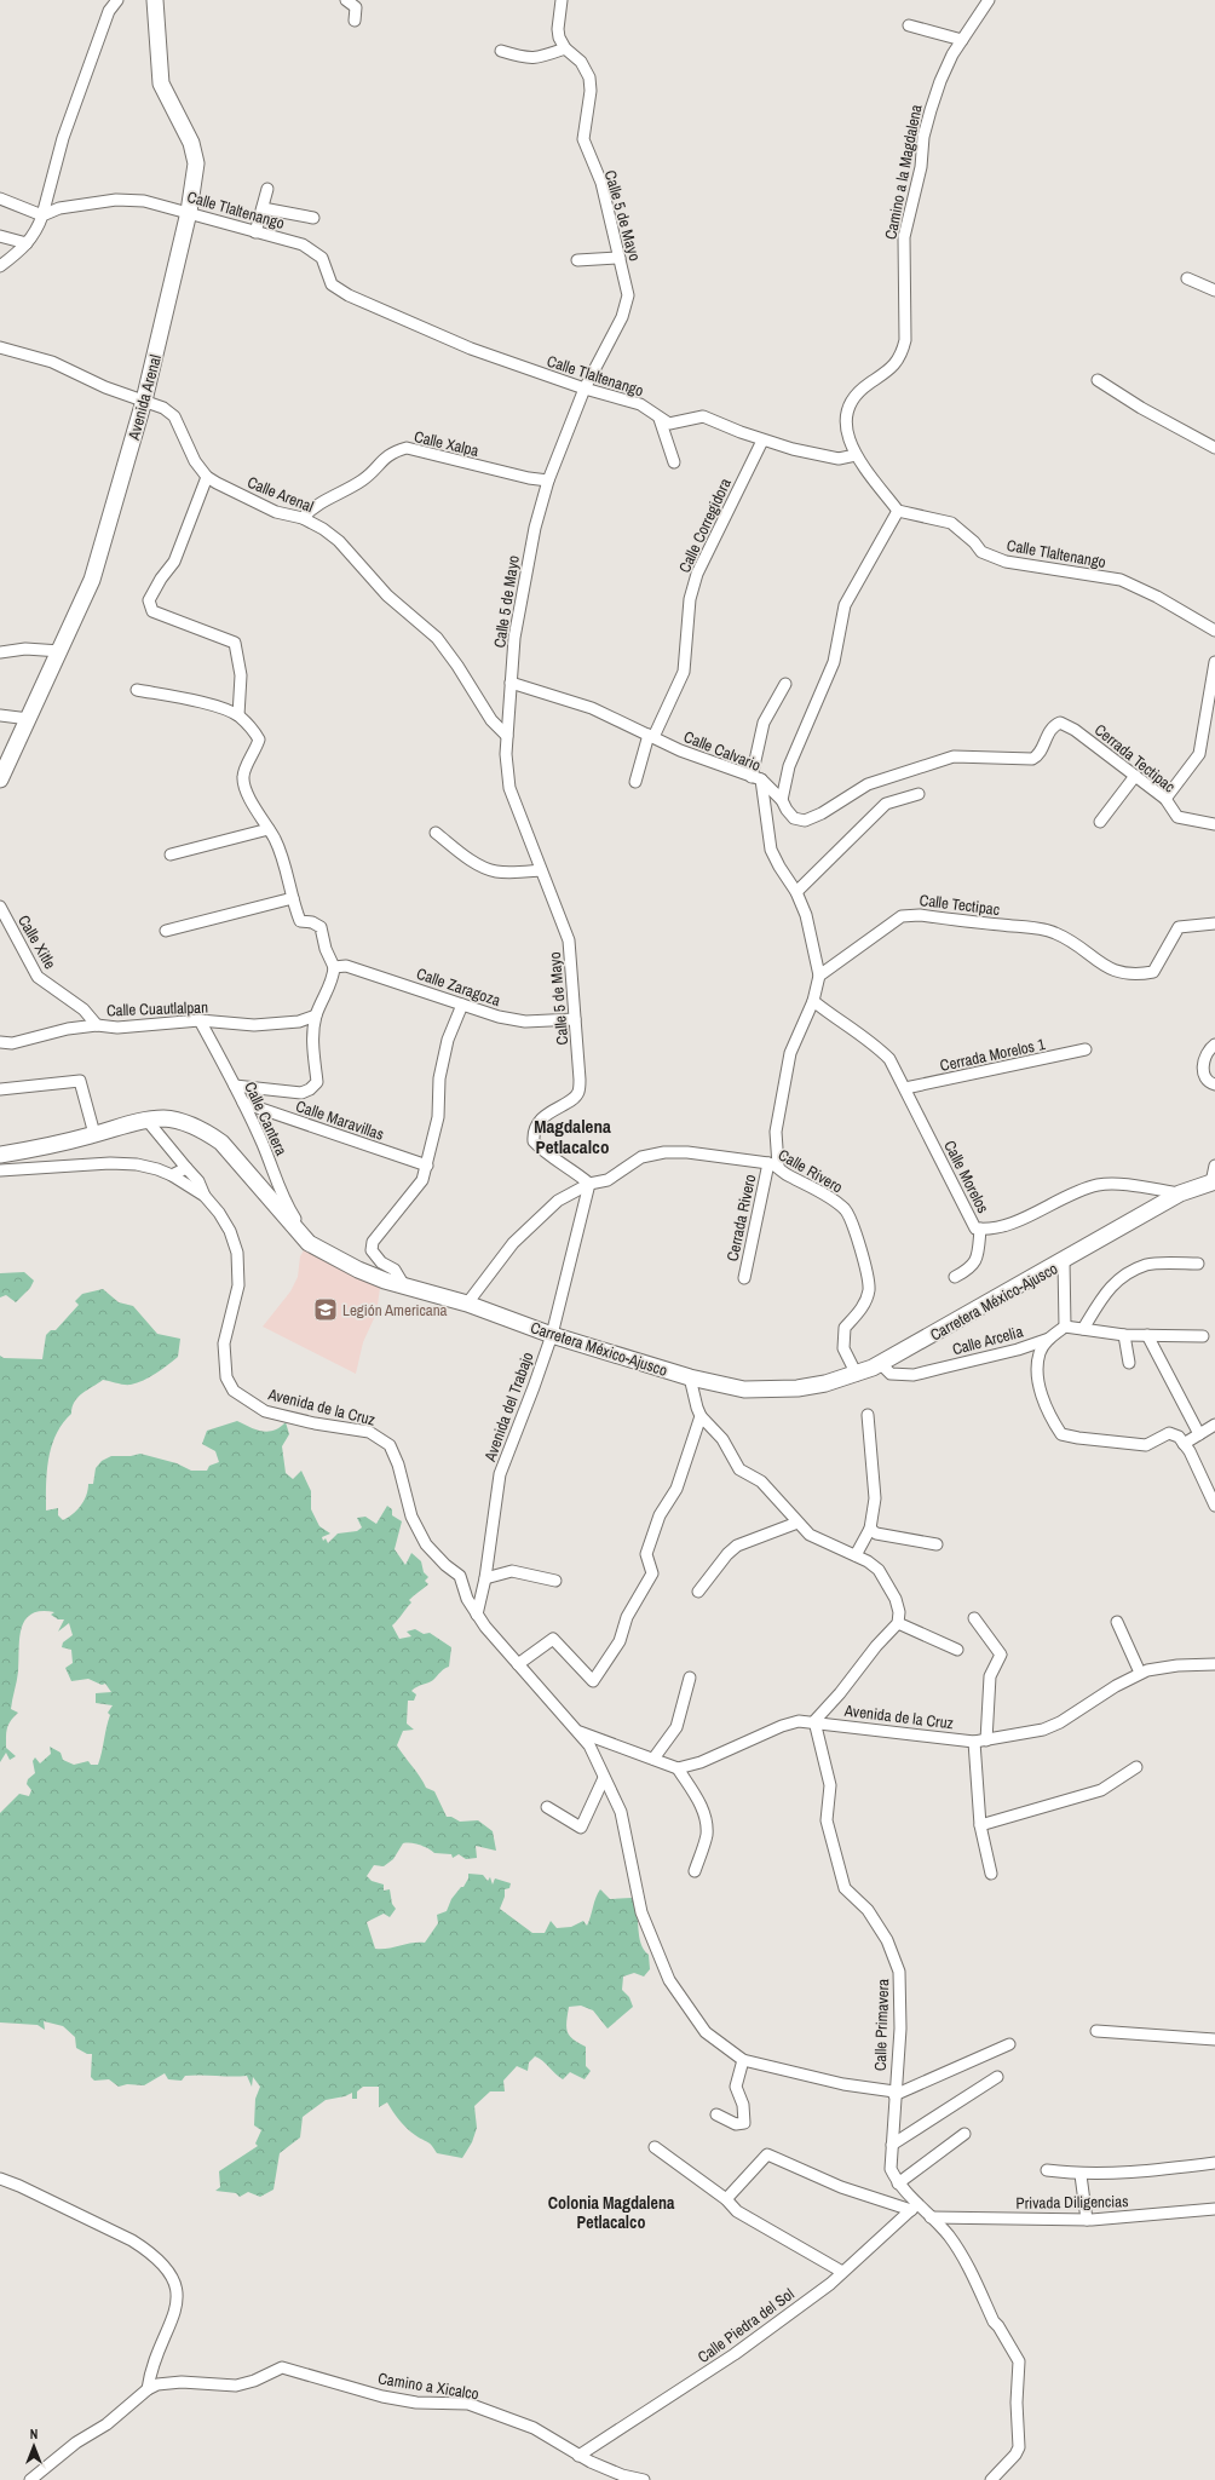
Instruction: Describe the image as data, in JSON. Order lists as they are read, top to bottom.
{
  "streets": {
    "main road": ["Avenida Arenal", "Carretera México-Ajusco"],
    "street": [
      "Camino a la Magdalena",
      "Calle Tlaltenango",
      "Calle 5 de Mayo",
      "Calle Xalpa",
      "Calle Arenal",
      "Calle Corregidora",
      "Calle Calvario",
      "Cerrada Tectipac",
      "Calle Tectipac",
      "Calle Xitle",
      "Calle Zaragoza",
      "Calle Cuautlalpan",
      "Cerrada Morelos 1",
      "Calle Cantera",
      "Calle Maravillas",
      "Calle Rivero",
      "Calle Morelos",
      "Cerrada Rivero",
      "Calle Arcelia",
      "Avenida de la Cruz",
      "Avenida del Trabajo",
      "Calle Primavera",
      "Privada Diligencias",
      "Calle Piedra del Sol",
      "Camino a Xicalco"
    ]
  },
  "crossings": [
    ["Calle Tlaltenango", "Calle 5 de Mayo"],
    ["Calle Tlaltenango", "Avenida Arenal"],
    ["Calle 5 de Mayo", "Calle Xalpa"],
    ["Calle 5 de Mayo", "Calle Arenal"],
    ["Calle 5 de Mayo", "Calle Calvario"],
    ["Calle 5 de Mayo", "Calle Zaragoza"],
    ["Calle 5 de Mayo", "Calle Rivero"],
    ["Calle 5 de Mayo", "Avenida del Trabajo"],
    ["Avenida Arenal", "Calle Arenal"],
    ["Calle Xalpa", "Calle Arenal"],
    ["Calle Corregidora", "Calle Calvario"],
    ["Calle Calvario", "Calle Tectipac"],
    ["Calle Xitle", "Calle Cuautlalpan"],
    ["Calle Cuautlalpan", "Calle Cantera"],
    ["Cerrada Morelos 1", "Calle Morelos"],
    ["Calle Cantera", "Calle Maravillas"],
    ["Calle Cantera", "Carretera México-Ajusco"],
    ["Calle Rivero", "Cerrada Rivero"],
    ["Calle Rivero", "Carretera México-Ajusco"],
    ["Calle Rivero", "Avenida del Trabajo"],
    ["Calle Morelos", "Carretera México-Ajusco"],
    ["Carretera México-Ajusco", "Calle Arcelia"],
    ["Carretera México-Ajusco", "Avenida del Trabajo"],
    ["Avenida de la Cruz", "Avenida del Trabajo"],
    ["Avenida de la Cruz", "Calle Primavera"],
    ["Calle Primavera", "Privada Diligencias"],
    ["Calle Primavera", "Calle Piedra del Sol"],
    ["Calle Piedra del Sol", "Camino a Xicalco"]
  ],
  "districts": ["Magdalena Petlacalco", "Colonia Magdalena Petlacalco"],
  "places": {
    "school or university": ["Legión Americana"]
  },
  "north": "top"
}
